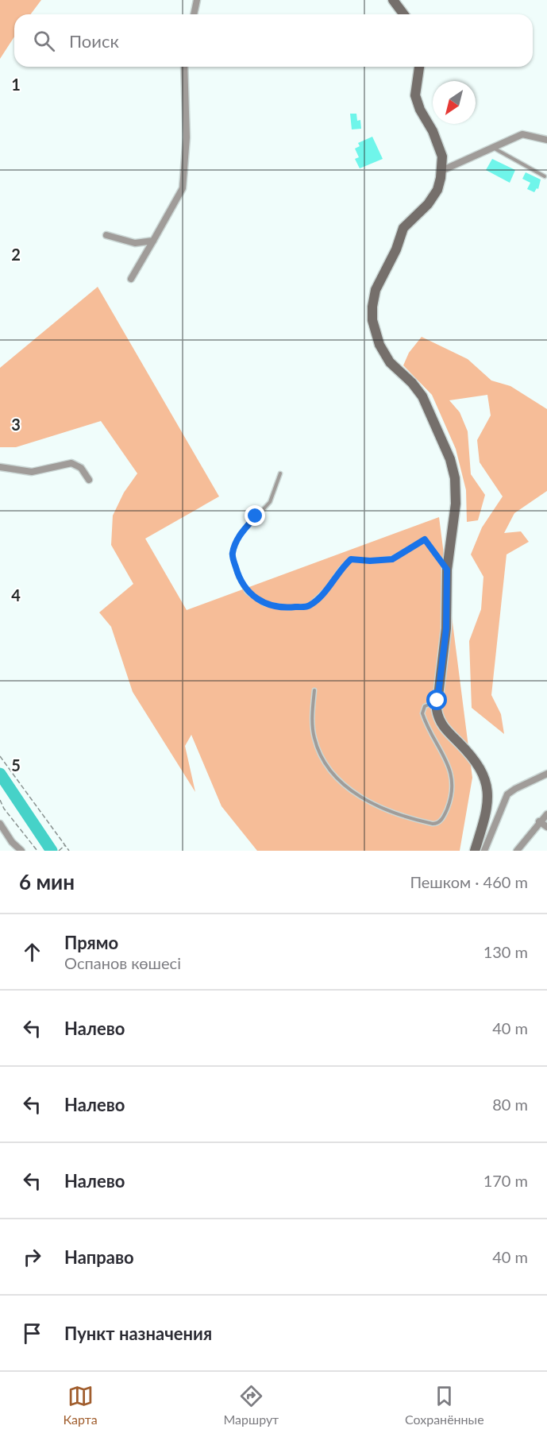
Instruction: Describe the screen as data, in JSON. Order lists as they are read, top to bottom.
{
  "north": "bottom left",
  "page": {
    "search": "Поиск",
    "heading": ["6 мин", "Пешком · 460 m"],
    "list": [
      ["Прямо", "Оспанов көшесі", "130 m"],
      ["Налево", "40 m"],
      ["Налево", "80 m"],
      ["Налево", "170 m"],
      ["Направо", "40 m"],
      "Пункт назначения"
    ],
    "nav": ["Карта", "Маршрут", "Сохранённые"]
  },
  "grid": {
    "rows": [
      "1",
      "2",
      "3",
      "4",
      "5"
    ]
  }
}
